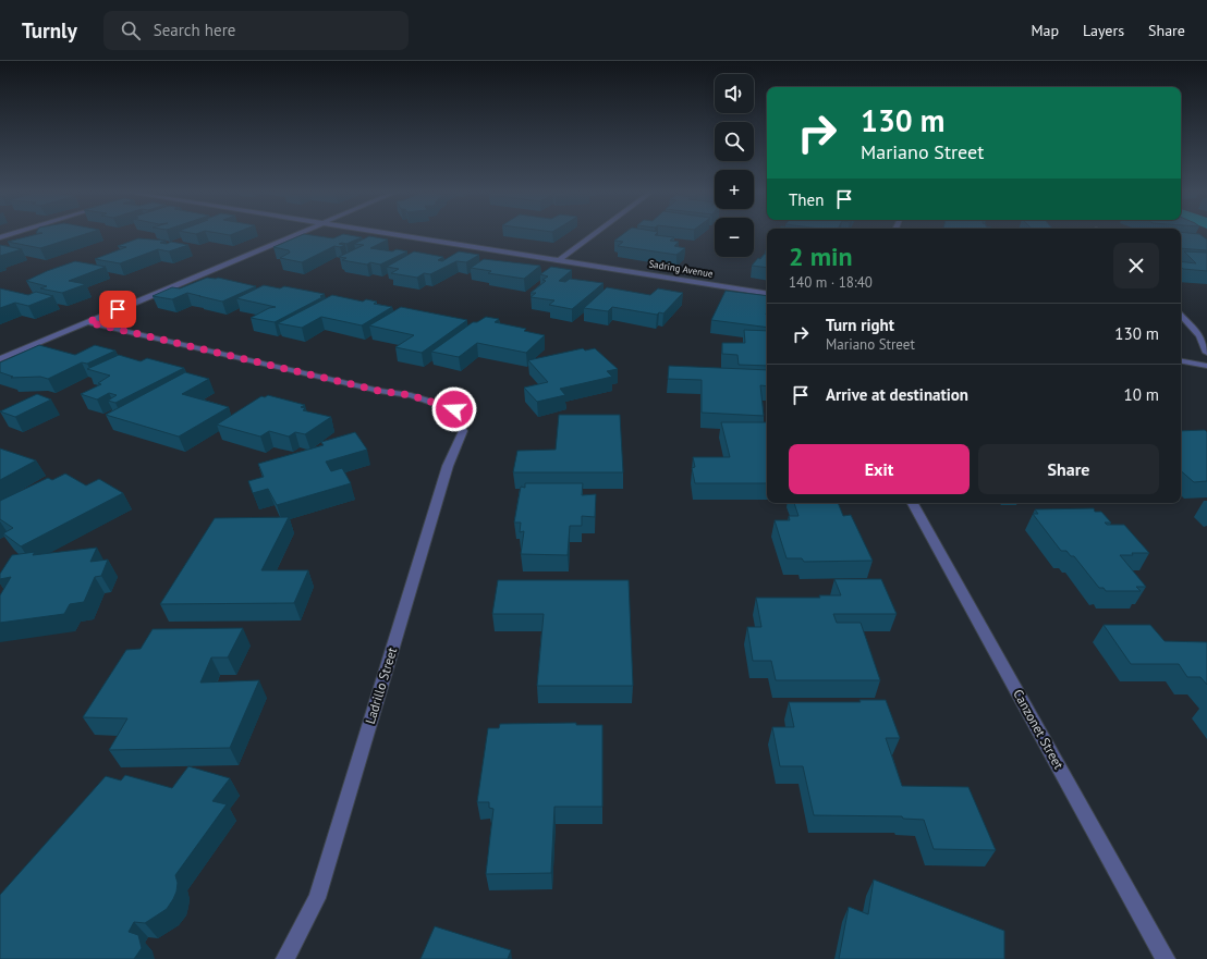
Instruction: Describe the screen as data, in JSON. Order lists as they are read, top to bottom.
{
  "streets": {
    "street": ["Sadring Avenue", "Ladrillo Street", "Canzonet Street"]
  },
  "page": {
    "header": "Turnly",
    "search": "Search here",
    "nav": ["Map", "Layers", "Share"],
    "map_buttons": ["+", "−"],
    "turn": ["130 m", "Mariano Street"],
    "then": "Then",
    "heading": ["2 min", "140 m · 18:40"],
    "list": [
      {
        "name": "Turn right",
        "note": "Mariano Street",
        "value": "130 m"
      },
      {
        "name": "Arrive at destination",
        "value": "10 m"
      }
    ],
    "buttons": ["Exit", "Share"]
  }
}
